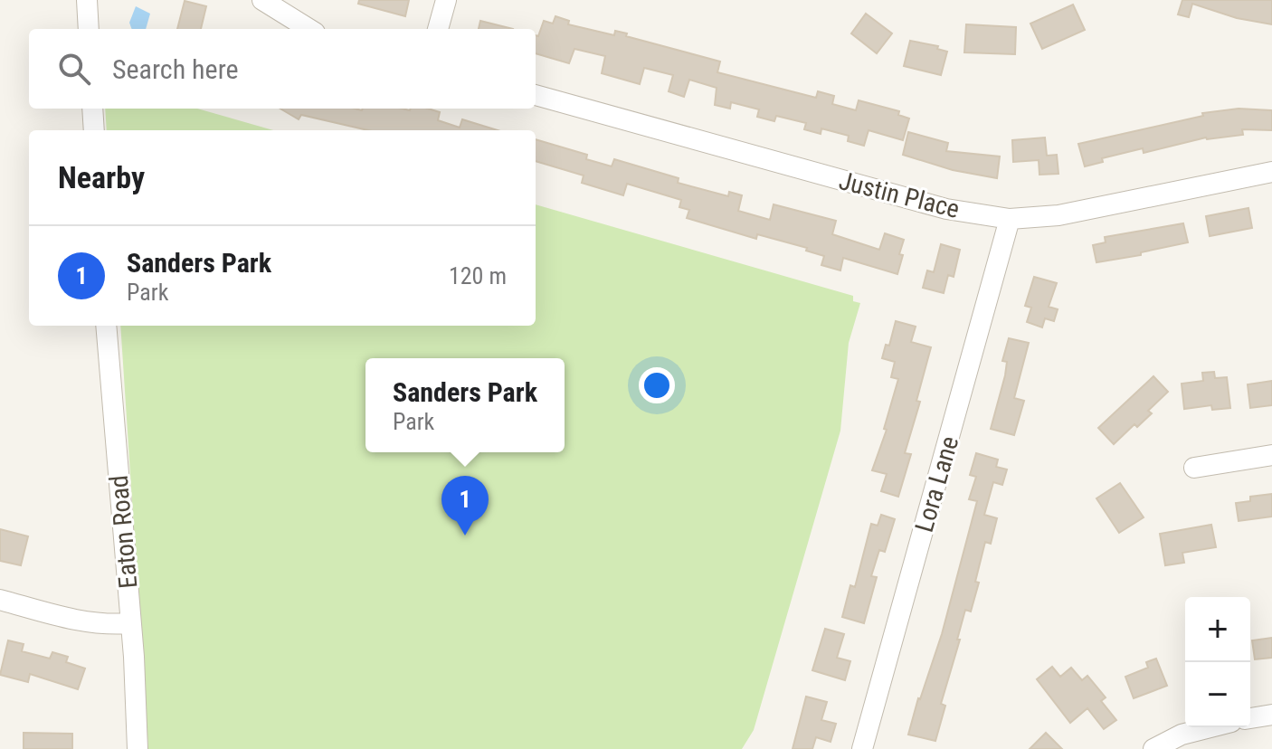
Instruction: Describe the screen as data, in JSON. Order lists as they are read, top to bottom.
{
  "streets": {
    "street": ["Justin Place", "Lora Lane", "Eaton Road"]
  },
  "crossings": [
    ["Justin Place", "Lora Lane"]
  ],
  "page": {
    "search": "Search here",
    "heading": "Nearby",
    "list": [
      {
        "mark": "1",
        "name": "Sanders Park",
        "note": "Park",
        "value": "120 m"
      }
    ],
    "popup": ["Sanders Park", "Park"],
    "pins": "1",
    "map_buttons": ["+", "−"]
  }
}
